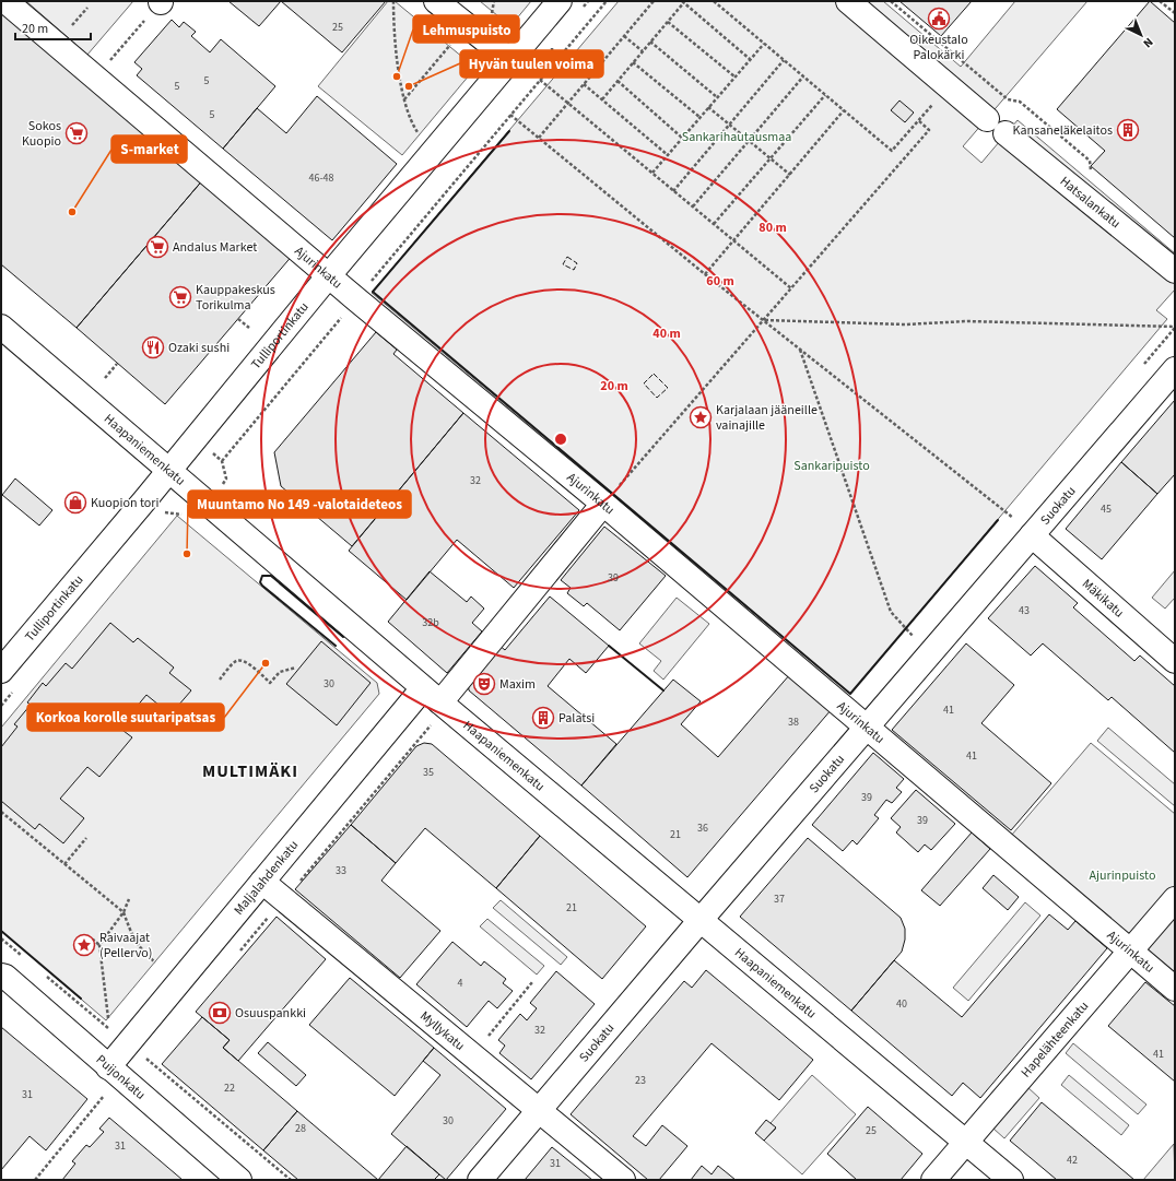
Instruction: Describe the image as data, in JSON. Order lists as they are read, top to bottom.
{
  "streets": {
    "street": [
      "Hatsalankatu",
      "Ajurinkatu",
      "Tulliportinkatu",
      "Haapaniemenkatu",
      "Suokatu",
      "Mäkikatu",
      "Maljalahdenkatu",
      "Myllykatu",
      "Hapelähteenkatu",
      "Puijonkatu"
    ]
  },
  "crossings": [
    ["Ajurinkatu", "Tulliportinkatu"],
    ["Ajurinkatu", "Suokatu"],
    ["Ajurinkatu", "Maljalahdenkatu"],
    ["Ajurinkatu", "Hapelähteenkatu"],
    ["Tulliportinkatu", "Haapaniemenkatu"],
    ["Haapaniemenkatu", "Suokatu"],
    ["Haapaniemenkatu", "Maljalahdenkatu"],
    ["Haapaniemenkatu", "Hapelähteenkatu"],
    ["Suokatu", "Mäkikatu"],
    ["Suokatu", "Myllykatu"],
    ["Maljalahdenkatu", "Myllykatu"],
    ["Maljalahdenkatu", "Puijonkatu"]
  ],
  "districts": ["MULTIMÄKI"],
  "parks": ["Sankarihautausmaa", "Sankaripuisto", "Ajurinpuisto"],
  "places": {
    "public building": ["Oikeustalo Palokärki"],
    "other": [
      "Lehmuspuisto",
      "Hyvän tuulen voima",
      "S-market",
      "Muuntamo No 149 -valotaideteos",
      "Korkoa korolle suutaripatsas"
    ],
    "building": ["Kansaneläkelaitos", "Palatsi"],
    "supermarket": ["Sokos Kuopio", "Andalus Market", "Kauppakeskus Torikulma"],
    "restaurant": ["Ozaki sushi"],
    "place": ["Karjalaan jääneille vainajille", "Raivaajat (Pellervo)"],
    "shop": ["Kuopion tori"],
    "theatre": ["Maxim"],
    "bank": ["Osuuspankki"]
  },
  "house_numbers": [
    "25",
    "5",
    "5",
    "5",
    "46-48",
    "32",
    "45",
    "39",
    "43",
    "32b",
    "30",
    "41",
    "38",
    "41",
    "35",
    "39",
    "39",
    "36",
    "21",
    "33",
    "37",
    "21",
    "4",
    "40",
    "32",
    "41",
    "23",
    "22",
    "31",
    "30",
    "28",
    "25",
    "31",
    "42",
    "31"
  ],
  "scale_bar": "20 m",
  "north": "bottom right",
  "rings": [
    "80 m",
    "60 m",
    "40 m",
    "20 m"
  ]
}
